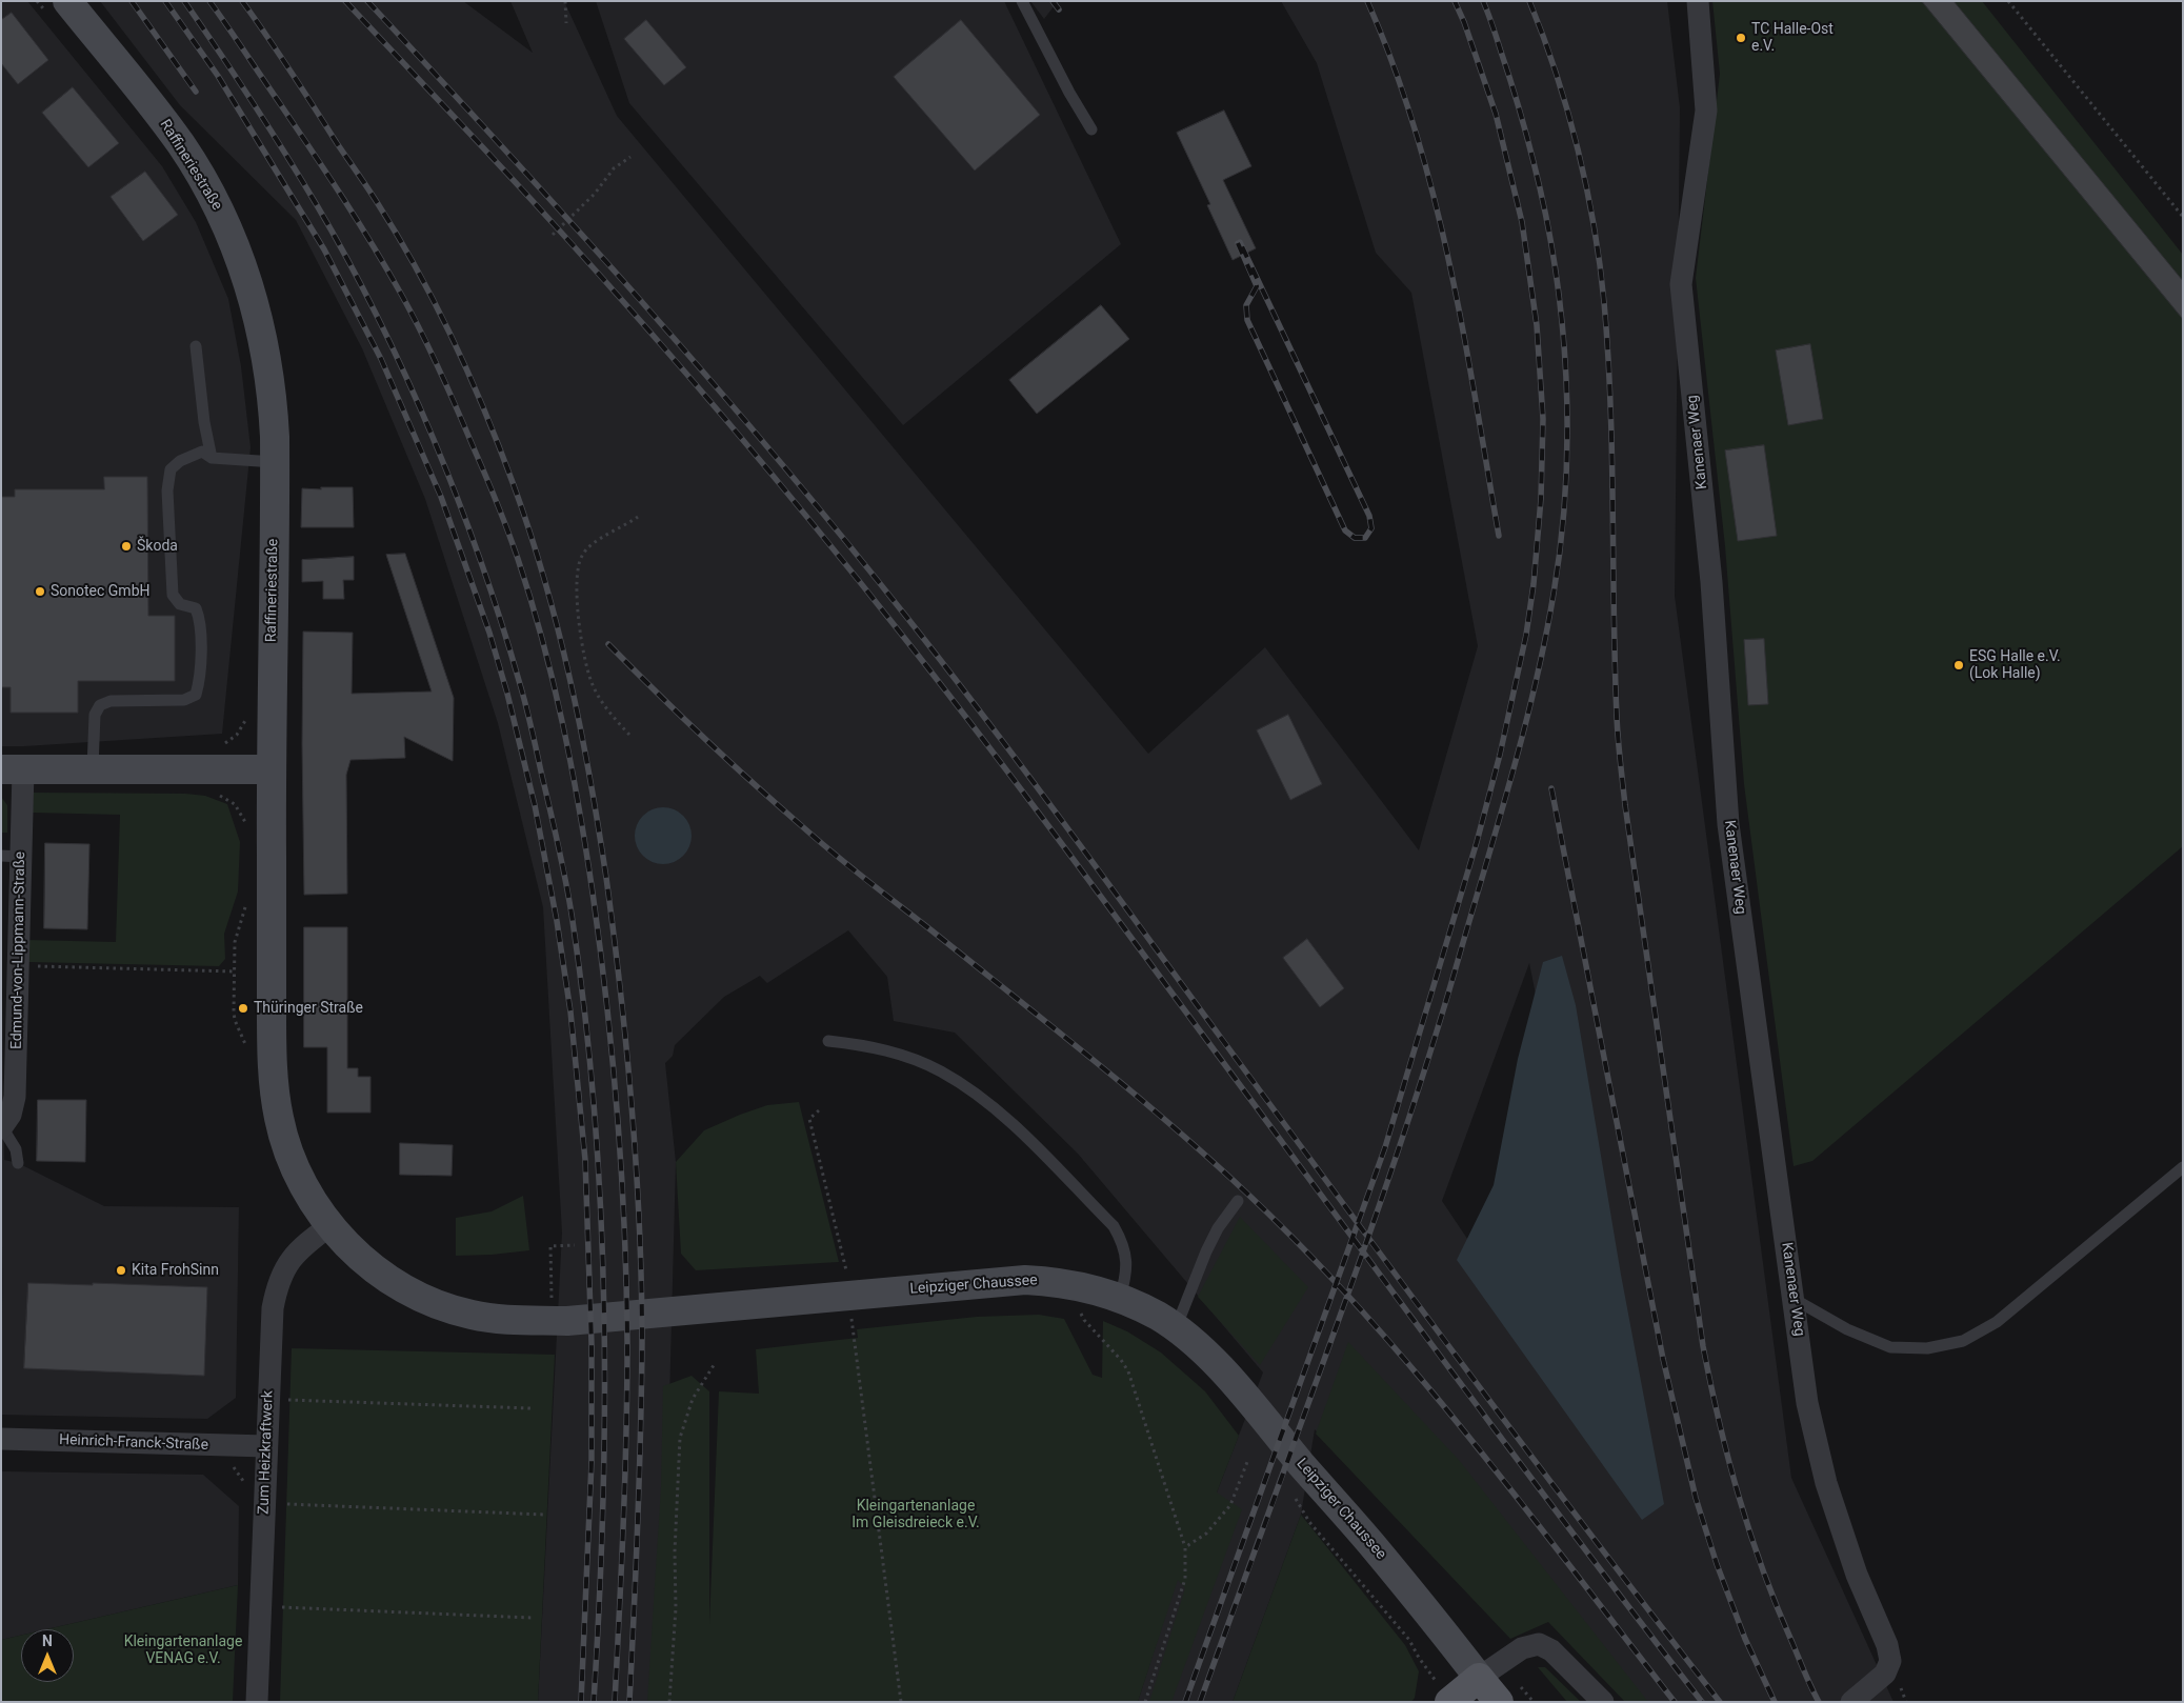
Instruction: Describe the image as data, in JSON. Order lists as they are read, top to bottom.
{
  "streets": {
    "main road": ["Raffineriestraße", "Leipziger Chaussee"],
    "street": [
      "Kanenaer Weg",
      "Edmund-von-Lippmann-Straße",
      "Heinrich-Franck-Straße",
      "Zum Heizkraftwerk"
    ]
  },
  "crossings": [
    ["Raffineriestraße", "Leipziger Chaussee"],
    ["Raffineriestraße", "Zum Heizkraftwerk"],
    ["Leipziger Chaussee", "Zum Heizkraftwerk"],
    ["Heinrich-Franck-Straße", "Zum Heizkraftwerk"]
  ],
  "parks": ["Kleingartenanlage Im Gleisdreieck e.V.", "Kleingartenanlage VENAG e.V."],
  "places": [
    "TC Halle-Ost e.V.",
    "Škoda",
    "Sonotec GmbH",
    "ESG Halle e.V. (Lok Halle)",
    "Thüringer Straße",
    "Kita FrohSinn"
  ],
  "north": "top"
}
